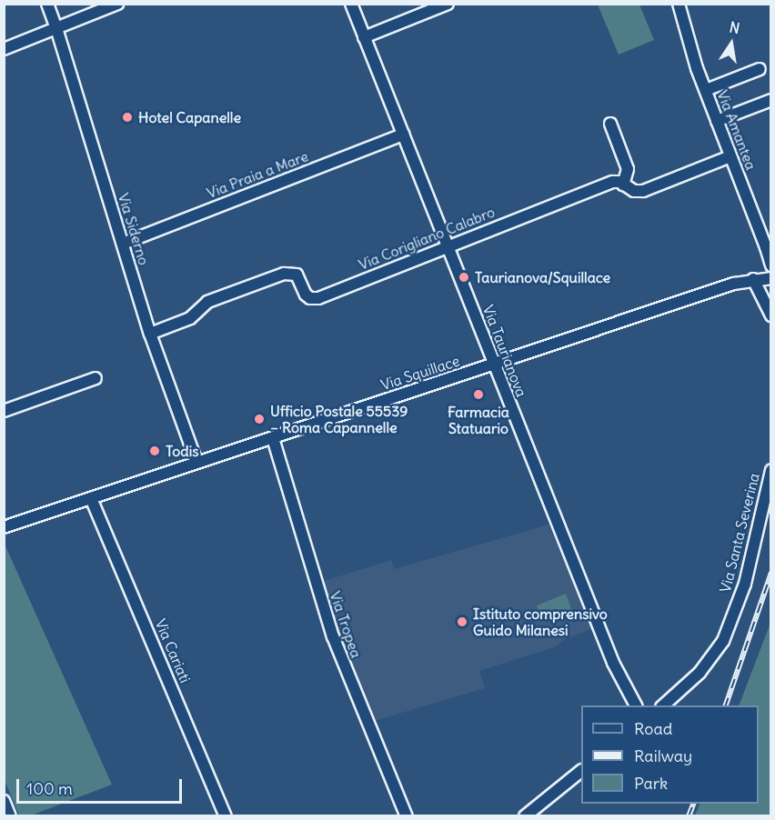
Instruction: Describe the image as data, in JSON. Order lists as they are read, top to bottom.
{
  "streets": {
    "street": [
      "Via Amantea",
      "Via Praia a Mare",
      "Via Siderno",
      "Via Corigliano Calabro",
      "Via Taurianova",
      "Via Squillace",
      "Via Santa Severina",
      "Via Tropea",
      "Via Cariati"
    ]
  },
  "crossings": [
    ["Via Amantea", "Via Corigliano Calabro"],
    ["Via Praia a Mare", "Via Siderno"],
    ["Via Praia a Mare", "Via Taurianova"],
    ["Via Siderno", "Via Corigliano Calabro"],
    ["Via Siderno", "Via Squillace"],
    ["Via Corigliano Calabro", "Via Taurianova"],
    ["Via Taurianova", "Via Squillace"],
    ["Via Squillace", "Via Tropea"],
    ["Via Squillace", "Via Cariati"]
  ],
  "places": [
    "Hotel Capanelle",
    "Taurianova/Squillace",
    "Farmacia Statuario",
    "Ufficio Postale 55539 – Roma Capannelle",
    "Todis",
    "Istituto comprensivo Guido Milanesi"
  ],
  "legend": ["Road", "Railway", "Park"],
  "scale_bar": "100 m",
  "north": "top"
}
